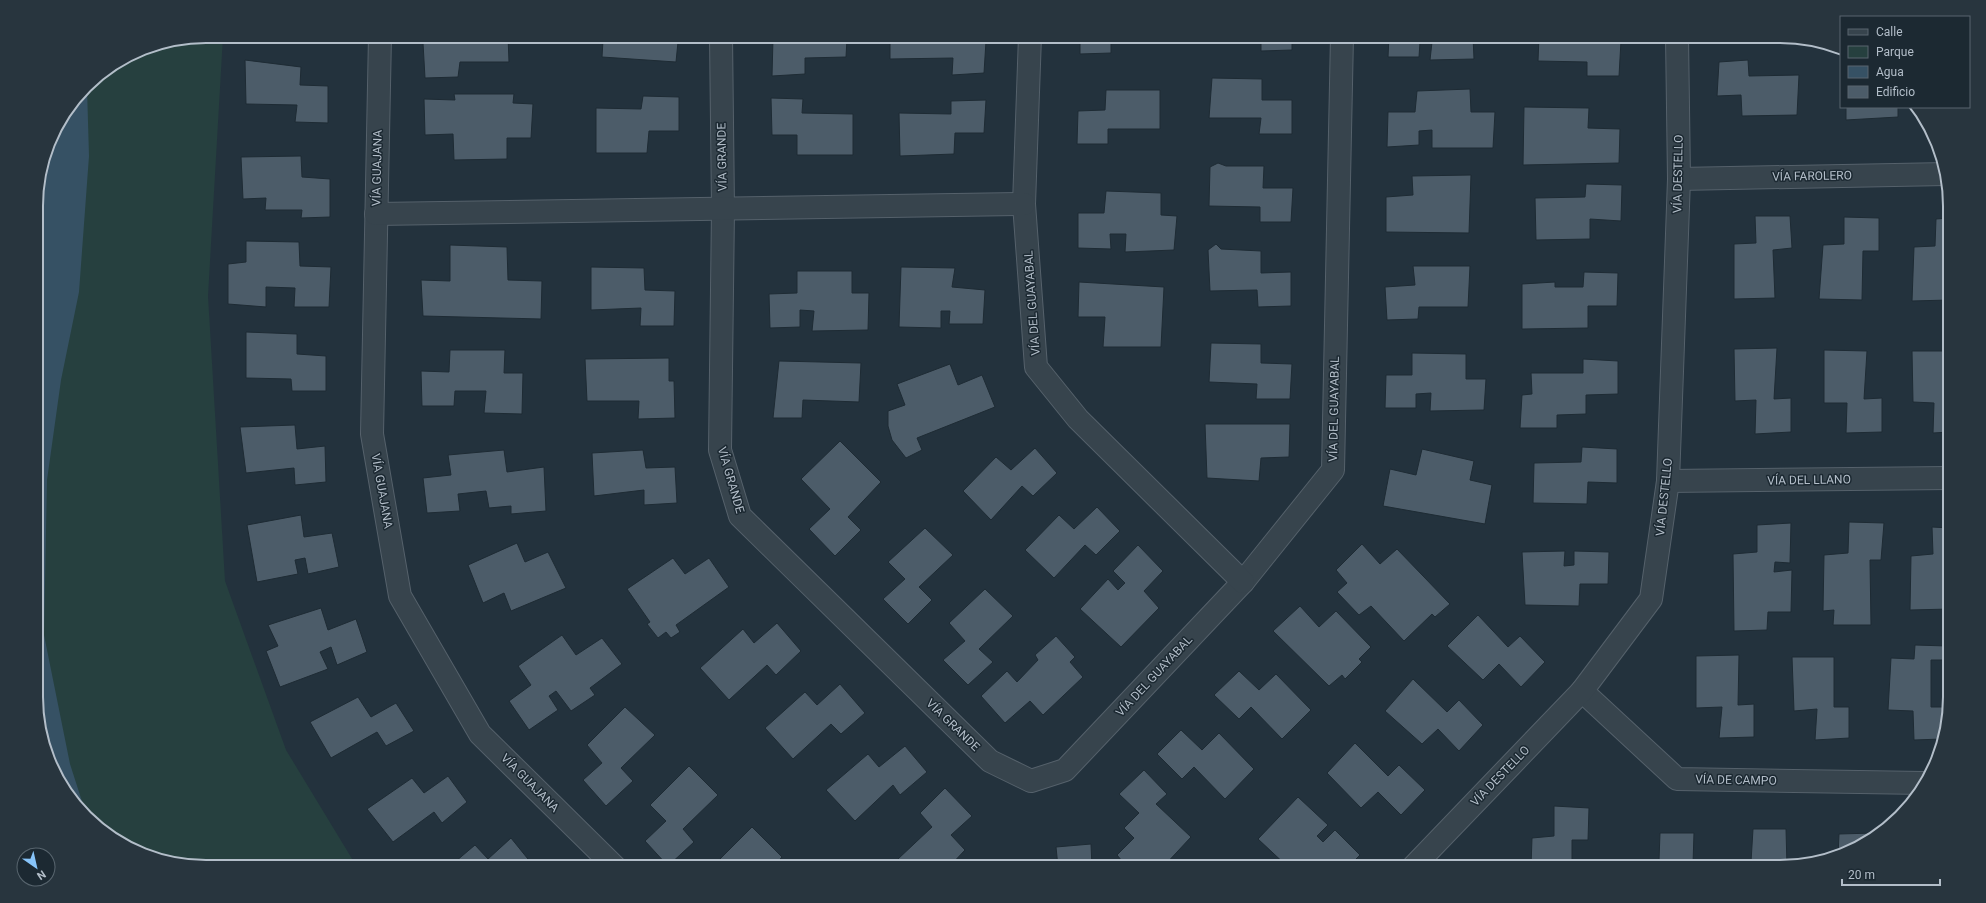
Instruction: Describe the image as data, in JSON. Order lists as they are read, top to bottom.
{
  "streets": {
    "street": [
      "VÍA GRANDE",
      "VÍA GUAJANA",
      "VÍA DESTELLO",
      "VÍA FAROLERO",
      "VÍA DEL GUAYABAL",
      "VÍA DEL LLANO",
      "VÍA DE CAMPO"
    ]
  },
  "crossings": [
    ["VÍA GRANDE", "VÍA DEL GUAYABAL"],
    ["VÍA DESTELLO", "VÍA FAROLERO"],
    ["VÍA DESTELLO", "VÍA DEL LLANO"],
    ["VÍA DESTELLO", "VÍA DE CAMPO"]
  ],
  "legend": [
    "Calle",
    "Parque",
    "Agua",
    "Edificio"
  ],
  "scale_bar": "20 m",
  "north": "bottom right"
}
